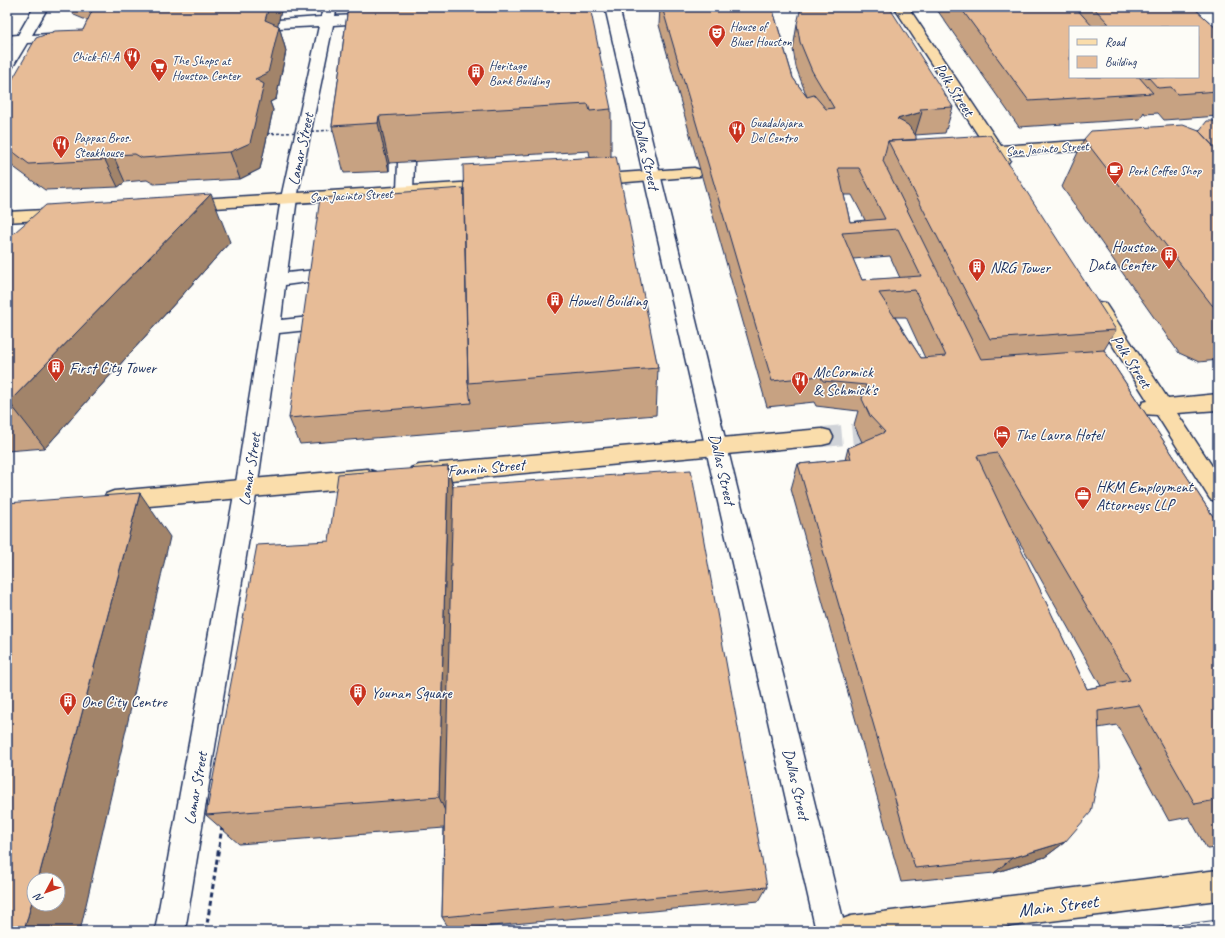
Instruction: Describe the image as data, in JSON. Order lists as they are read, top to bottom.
{
  "streets": {
    "main road": [
      "Polk Street",
      "San Jacinto Street",
      "Fannin Street",
      "Main Street"
    ],
    "street": ["Lamar Street", "Dallas Street"]
  },
  "crossings": [
    ["Polk Street", "San Jacinto Street"],
    ["San Jacinto Street", "Lamar Street"],
    ["Lamar Street", "Fannin Street"],
    ["Dallas Street", "Fannin Street"]
  ],
  "places": {
    "theatre": ["House of Blues Houston"],
    "restaurant": [
      "Chick-fil-A",
      "Guadalajara Del Centro",
      "Pappas Bros. Steakhouse",
      "McCormick & Schmick's"
    ],
    "supermarket": ["The Shops at Houston Center"],
    "building": [
      "Heritage Bank Building",
      "Houston Data Center",
      "NRG Tower",
      "Howell Building",
      "First City Tower",
      "Younan Square",
      "One City Centre"
    ],
    "cafe": ["Perk Coffee Shop"],
    "hotel": ["The Laura Hotel"],
    "office": ["HKM Employment Attorneys LLP"]
  },
  "legend": ["Road", "Building"],
  "north": "bottom left"
}
